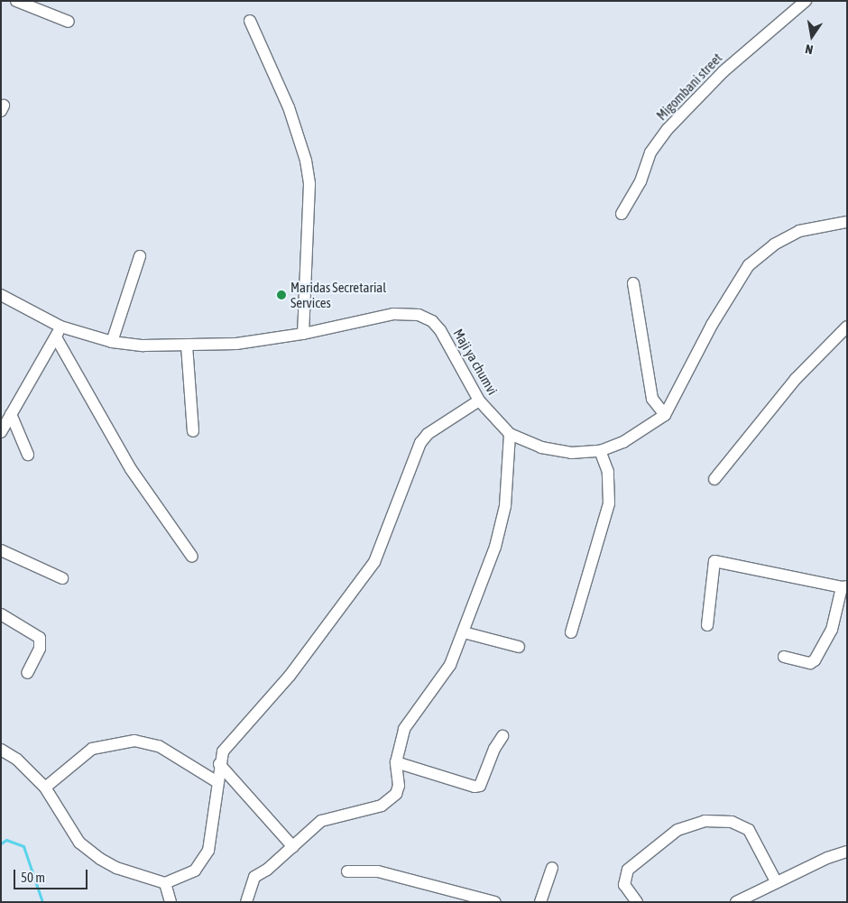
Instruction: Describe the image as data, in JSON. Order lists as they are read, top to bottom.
{
  "streets": {
    "street": ["Migombani street", "Maji ya chumvi"]
  },
  "places": ["Maridas Secretarial Services"],
  "scale_bar": "50 m",
  "north": "bottom"
}
